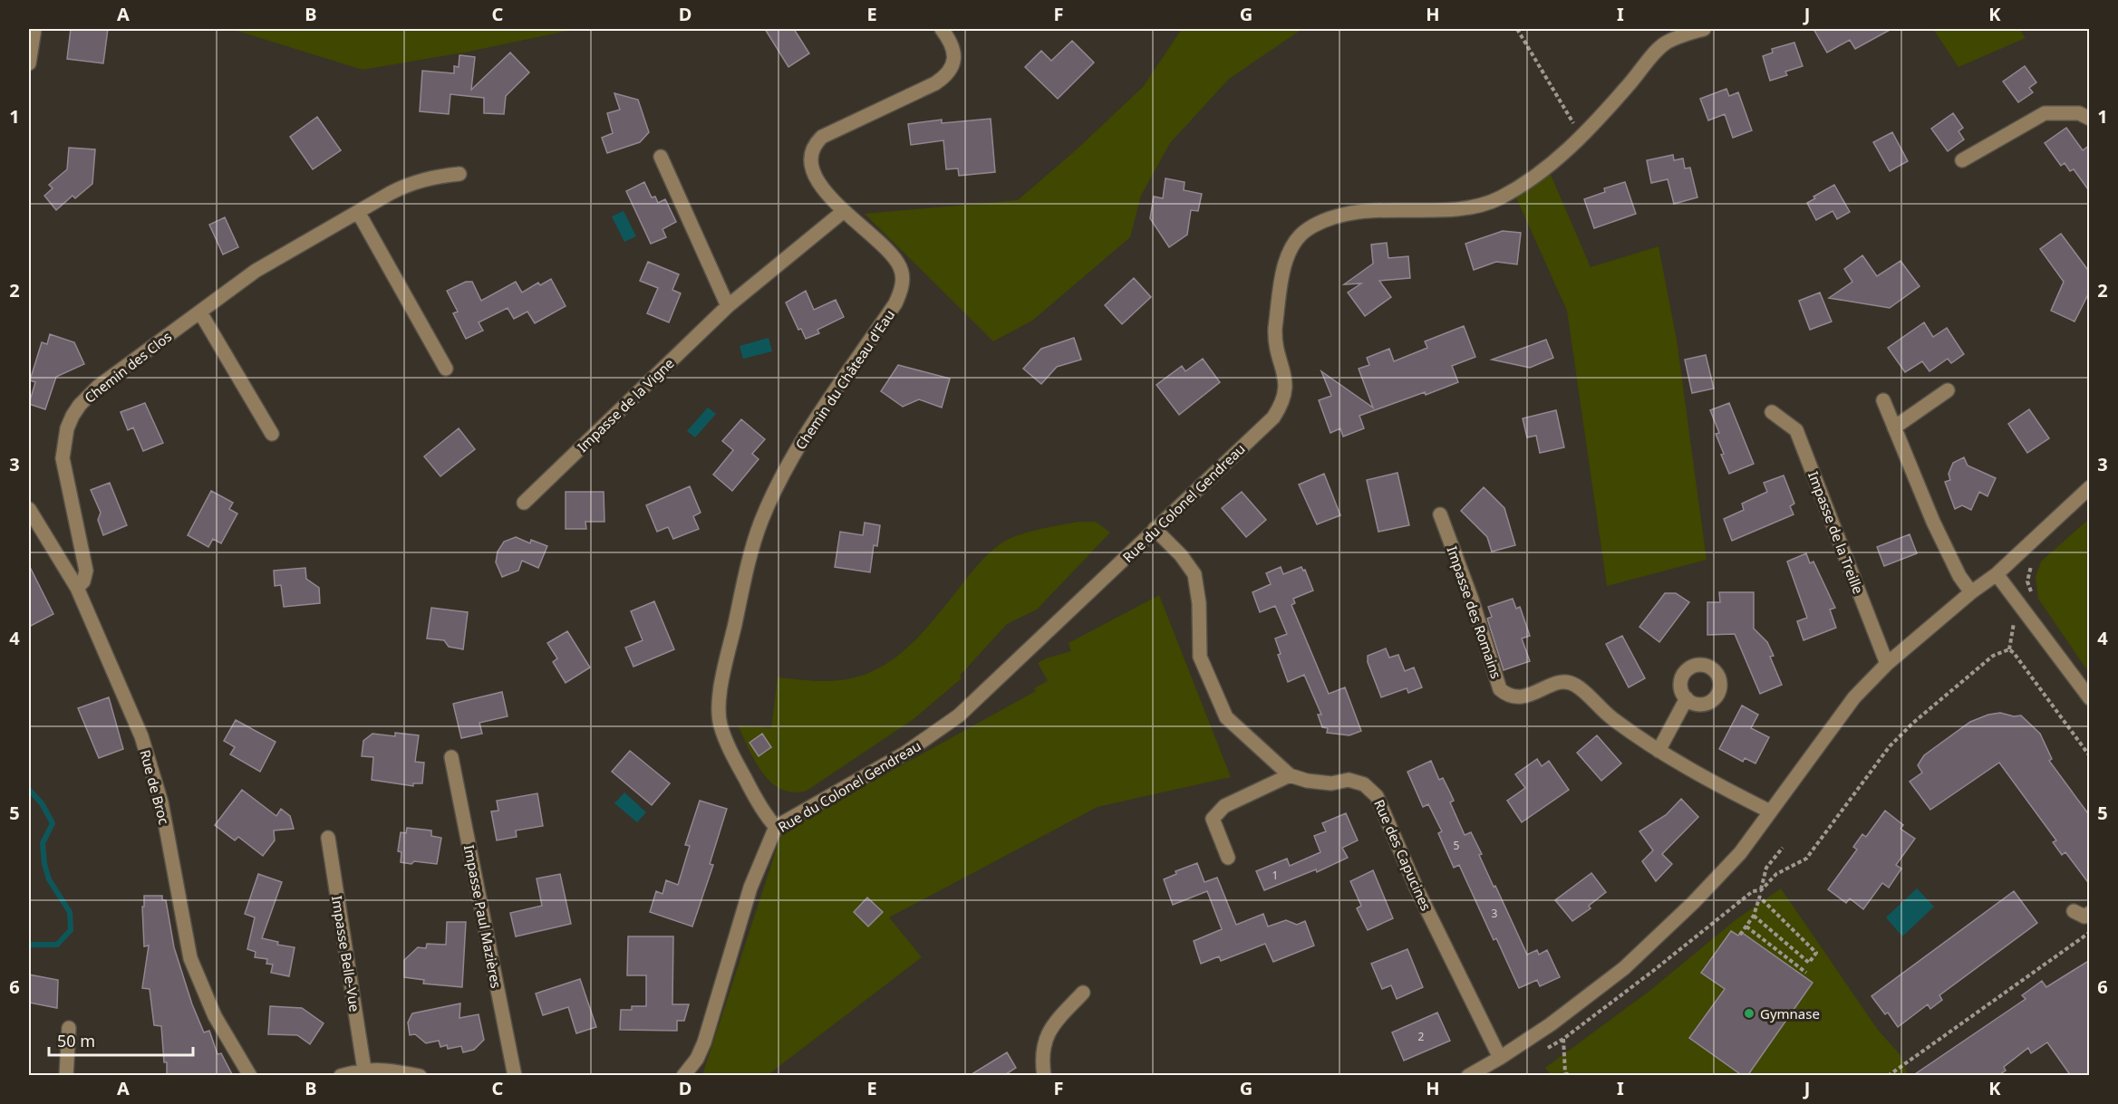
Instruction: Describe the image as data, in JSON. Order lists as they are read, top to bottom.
{
  "streets": {
    "street": [
      "Chemin des Clos",
      "Chemin du Château d'Eau",
      "Impasse de la Vigne",
      "Rue du Colonel Gendreau",
      "Impasse de la Treille",
      "Impasse des Romains",
      "Rue de Broc",
      "Rue des Capucines",
      "Impasse Paul Mazières",
      "Impasse Belle-Vue"
    ]
  },
  "crossings": [
    ["Chemin des Clos", "Rue de Broc"],
    ["Chemin du Château d'Eau", "Impasse de la Vigne"],
    ["Chemin du Château d'Eau", "Rue du Colonel Gendreau"],
    ["Rue du Colonel Gendreau", "Rue des Capucines"]
  ],
  "places": ["Gymnase"],
  "house_numbers": [
    "5",
    "1",
    "3",
    "2"
  ],
  "scale_bar": "50 m",
  "grid": {
    "columns": [
      "A",
      "B",
      "C",
      "D",
      "E",
      "F",
      "G",
      "H",
      "I",
      "J",
      "K"
    ],
    "rows": [
      "1",
      "2",
      "3",
      "4",
      "5",
      "6"
    ]
  }
}
